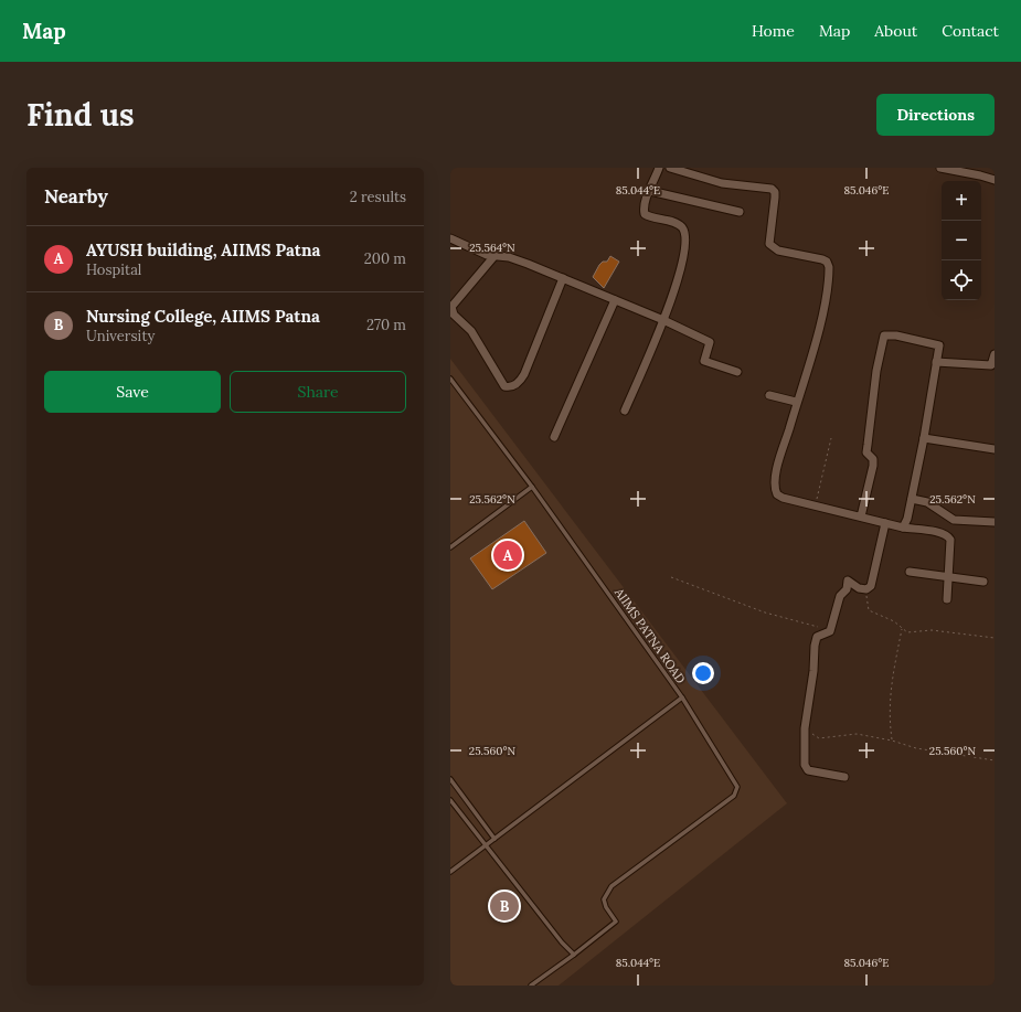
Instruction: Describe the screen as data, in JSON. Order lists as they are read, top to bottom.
{
  "streets": {
    "lane": ["AIIMS PATNA ROAD"]
  },
  "page": {
    "header": "Map",
    "nav": [
      "Home",
      "Map",
      "About",
      "Contact"
    ],
    "buttons": [
      "Directions",
      ["Save", "Share"]
    ],
    "title": "Find us",
    "heading": ["Nearby", "2 results"],
    "map_buttons": ["+", "−"],
    "list": [
      {
        "mark": "A",
        "name": "AYUSH building, AIIMS Patna",
        "note": "Hospital",
        "value": "200 m"
      },
      {
        "mark": "B",
        "name": "Nursing College, AIIMS Patna",
        "note": "University",
        "value": "270 m"
      }
    ],
    "pins": ["A", "B"]
  },
  "coordinates": [
    "85.044°E",
    "85.046°E",
    "25.564°N",
    "25.562°N",
    "25.560°N"
  ]
}
